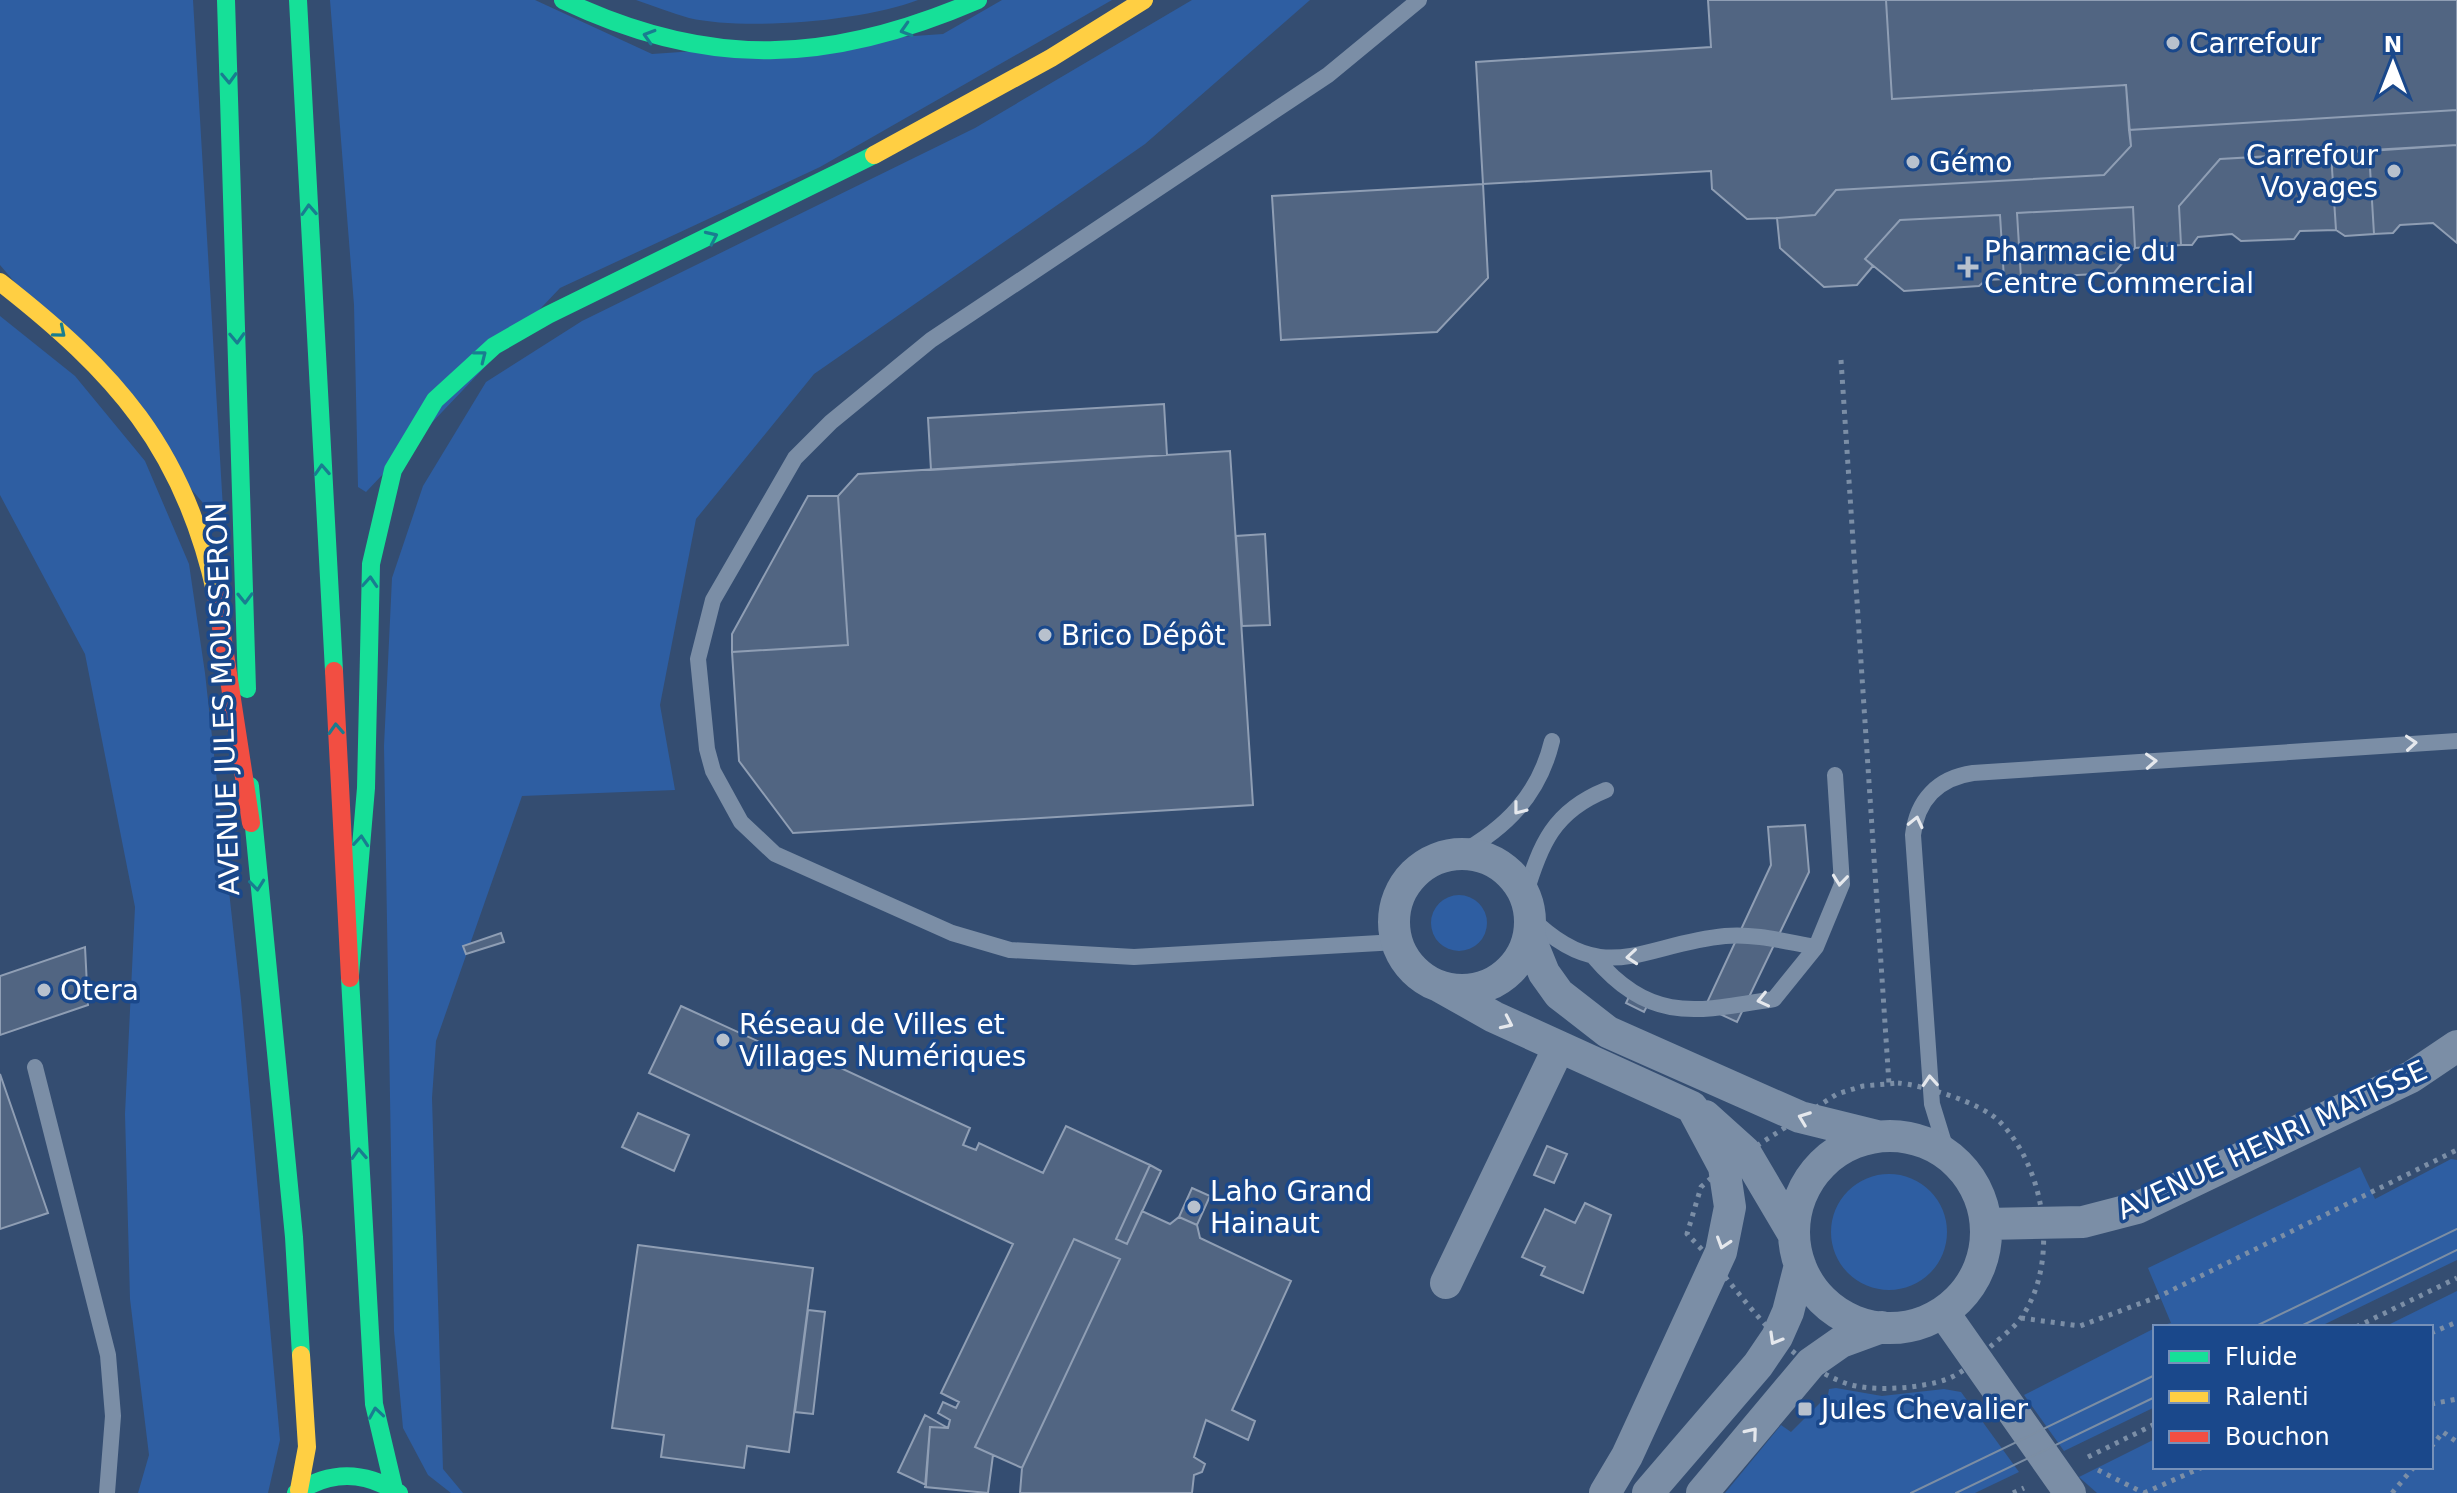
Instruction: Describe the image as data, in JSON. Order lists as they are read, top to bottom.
{
  "streets": {
    "main road": ["AVENUE JULES MOUSSERON"],
    "street": ["AVENUE HENRI MATISSE"]
  },
  "places": {
    "other": [
      "Carrefour",
      "Gémo",
      "Carrefour Voyages",
      "Brico Dépôt",
      "Otera",
      "Réseau de Villes et Villages Numériques",
      "Laho Grand Hainaut"
    ],
    "health": ["Pharmacie du Centre Commercial"],
    "transit": ["Jules Chevalier"]
  },
  "legend": ["Fluide", "Ralenti", "Bouchon"],
  "north": "top"
}
